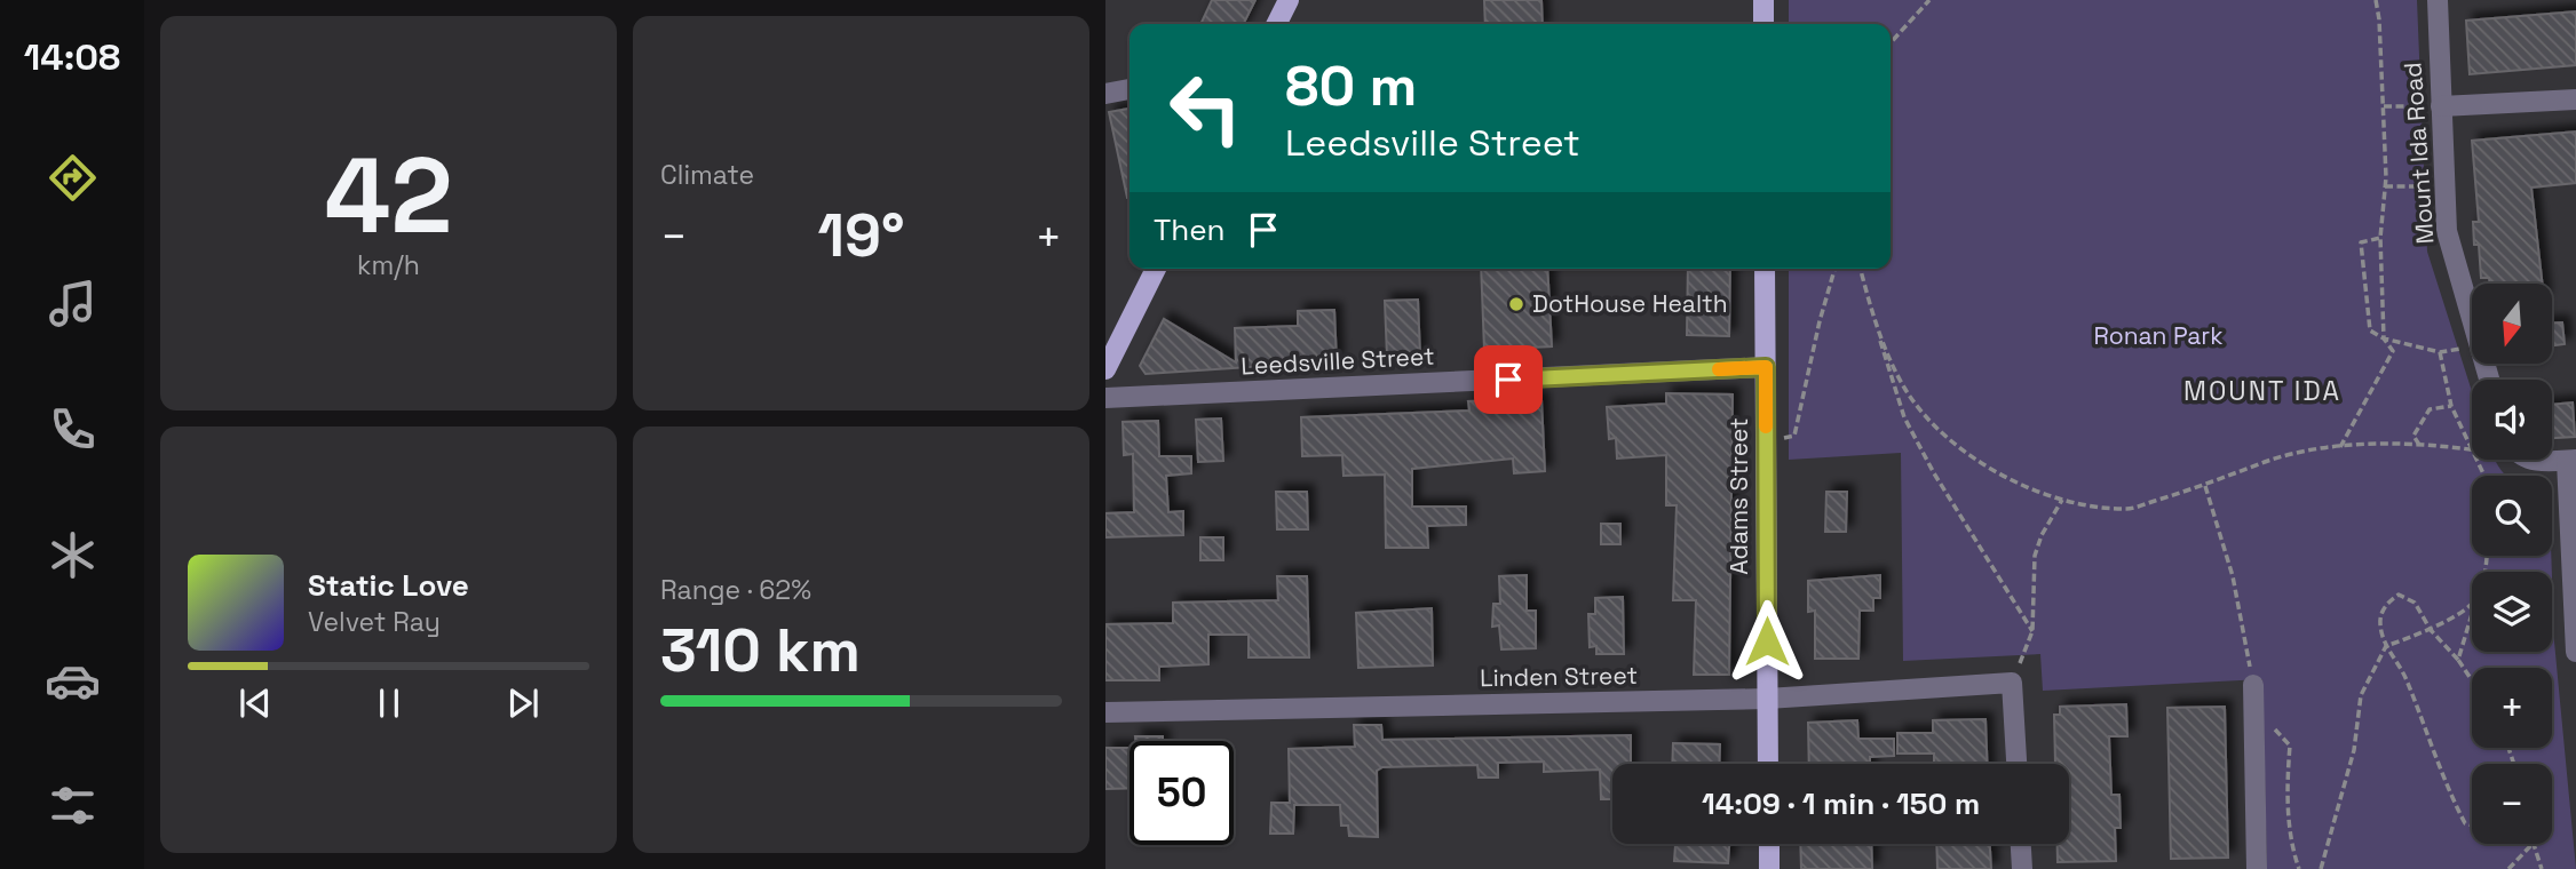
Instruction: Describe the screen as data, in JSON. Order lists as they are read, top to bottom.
{
  "streets": {
    "main road": ["Adams Street"],
    "street": ["Mount Ida Road", "Leedsville Street", "Linden Street"]
  },
  "crossings": [
    ["Leedsville Street", "Adams Street"],
    ["Adams Street", "Linden Street"]
  ],
  "districts": ["MOUNT IDA"],
  "parks": ["Ronan Park"],
  "places": ["DotHouse Health"],
  "north": "bottom",
  "page": {
    "tabs": "14:08",
    "tile": [
      ["42", "km/h"],
      "Climate",
      ["Range · 62%", "310 km"]
    ],
    "turn": ["80 m", "Leedsville Street"],
    "then": "Then",
    "heat": ["−", "19°", "+"],
    "map_buttons": ["+", "−"],
    "song": ["Static Love", "Velvet Ray"],
    "limit": "50",
    "trip": "14:09 · 1 min · 150 m"
  }
}
